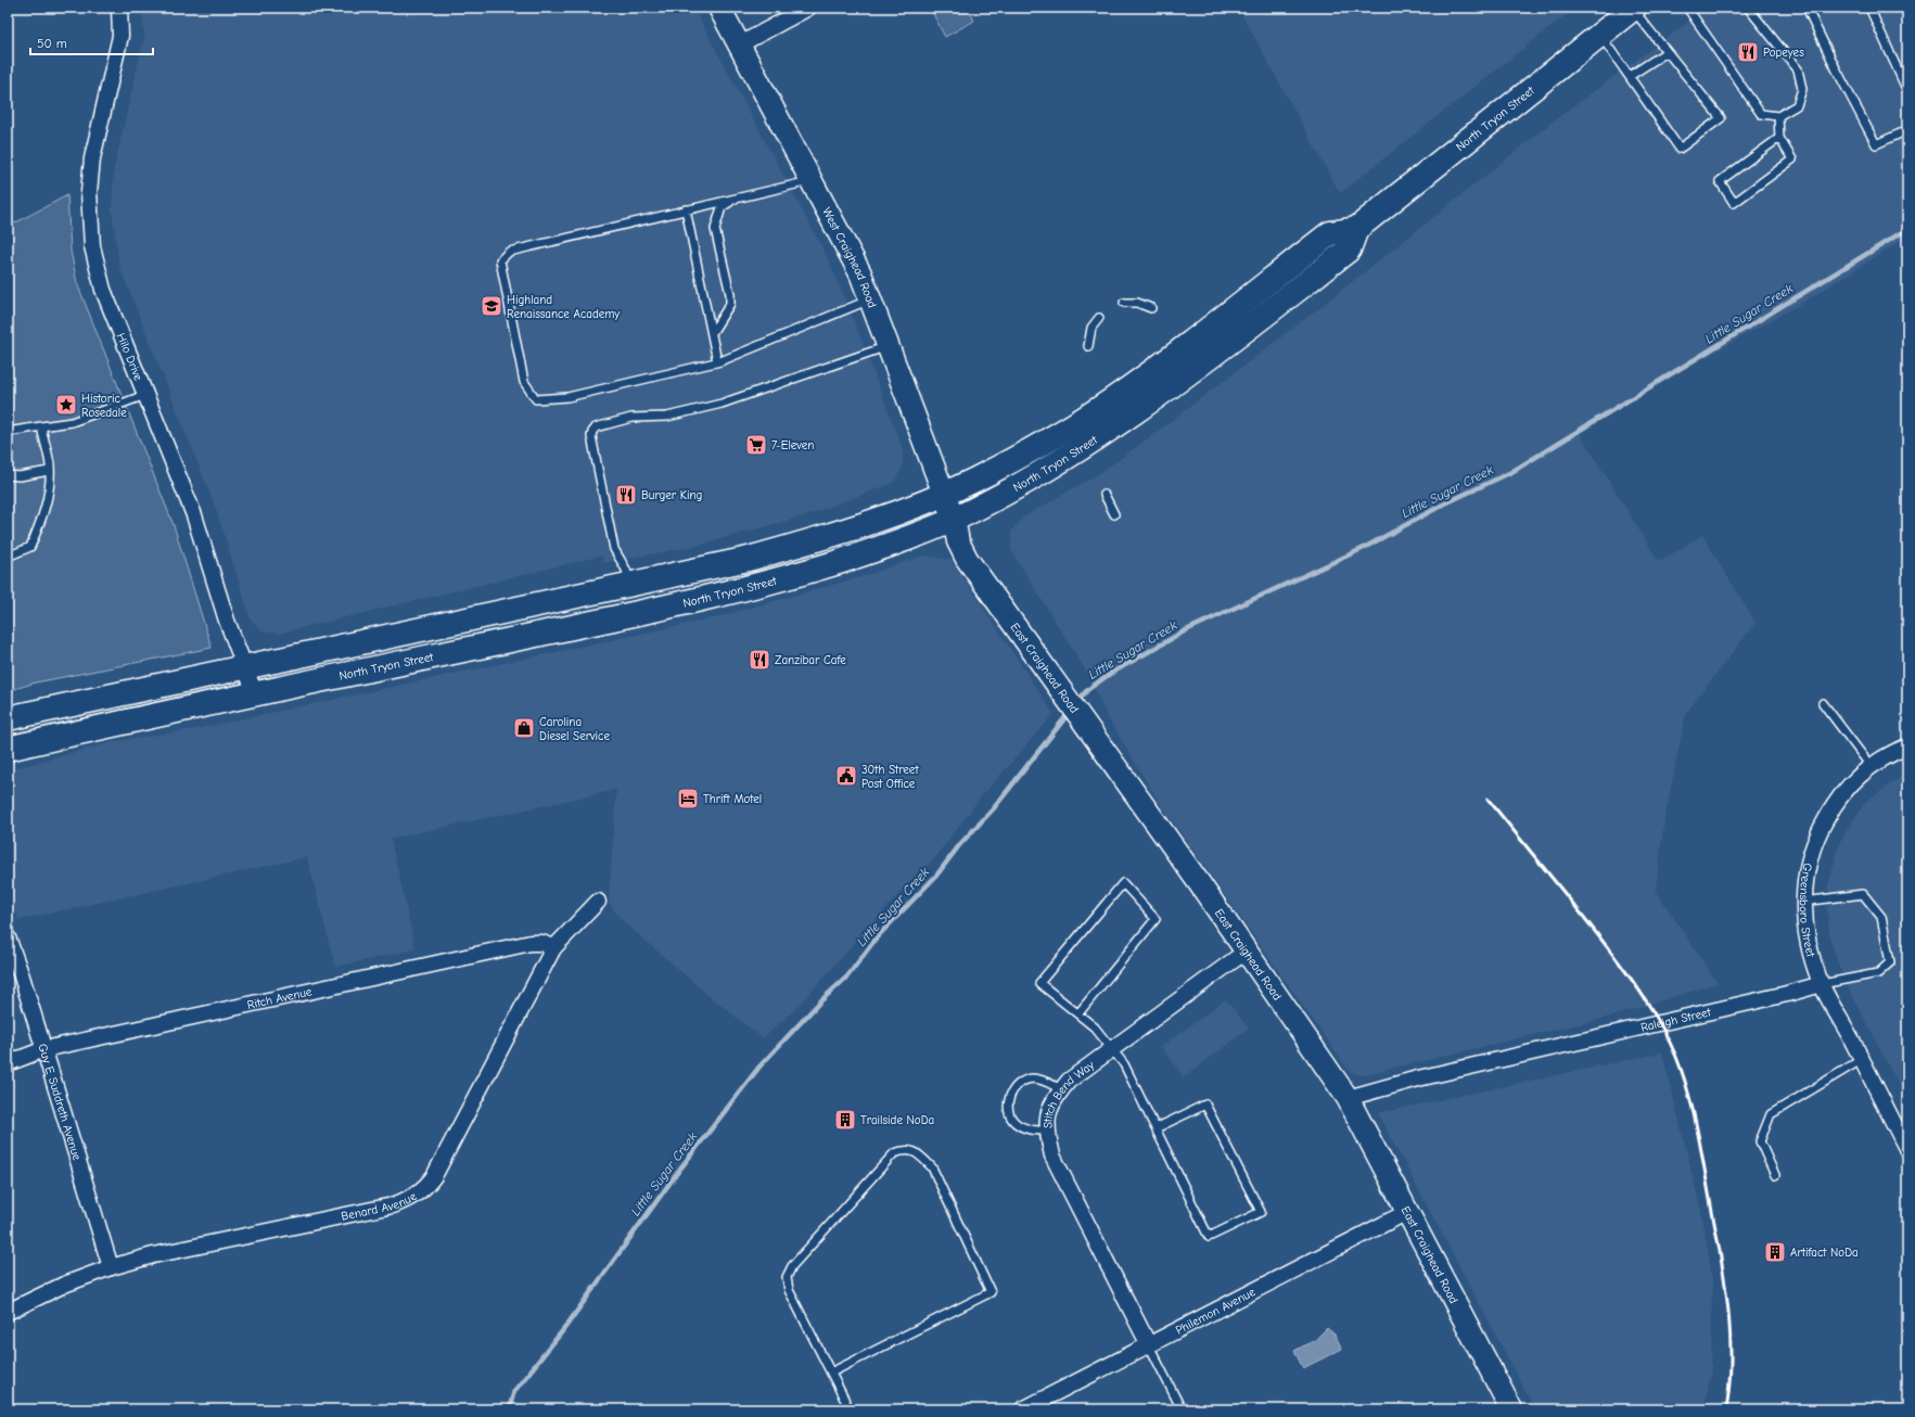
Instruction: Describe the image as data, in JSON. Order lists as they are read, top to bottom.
{
  "streets": {
    "main road": ["North Tryon Street"],
    "street": [
      "West Craighead Road",
      "Hilo Drive",
      "East Craighead Road",
      "Greensboro Street",
      "Ritch Avenue",
      "Raleigh Street",
      "Stitch Bend Way",
      "Guy E Suddreth Avenue",
      "Benard Avenue",
      "Philemon Avenue"
    ]
  },
  "crossings": [
    ["North Tryon Street", "West Craighead Road"],
    ["North Tryon Street", "Hilo Drive"],
    ["North Tryon Street", "East Craighead Road"],
    ["West Craighead Road", "East Craighead Road"],
    ["East Craighead Road", "Raleigh Street"],
    ["East Craighead Road", "Stitch Bend Way"],
    ["East Craighead Road", "Philemon Avenue"],
    ["Greensboro Street", "Raleigh Street"],
    ["Ritch Avenue", "Guy E Suddreth Avenue"],
    ["Ritch Avenue", "Benard Avenue"],
    ["Stitch Bend Way", "Philemon Avenue"],
    ["Guy E Suddreth Avenue", "Benard Avenue"]
  ],
  "water": ["Little Sugar Creek"],
  "places": {
    "restaurant": ["Popeyes", "Burger King", "Zanzibar Cafe"],
    "school or university": ["Highland Renaissance Academy"],
    "place": ["Historic Rosedale"],
    "supermarket": ["7-Eleven"],
    "shop": ["Carolina Diesel Service"],
    "public building": ["30th Street Post Office"],
    "hotel": ["Thrift Motel"],
    "building": ["Trailside NoDa", "Artifact NoDa"]
  },
  "scale_bar": "50 m"
}
